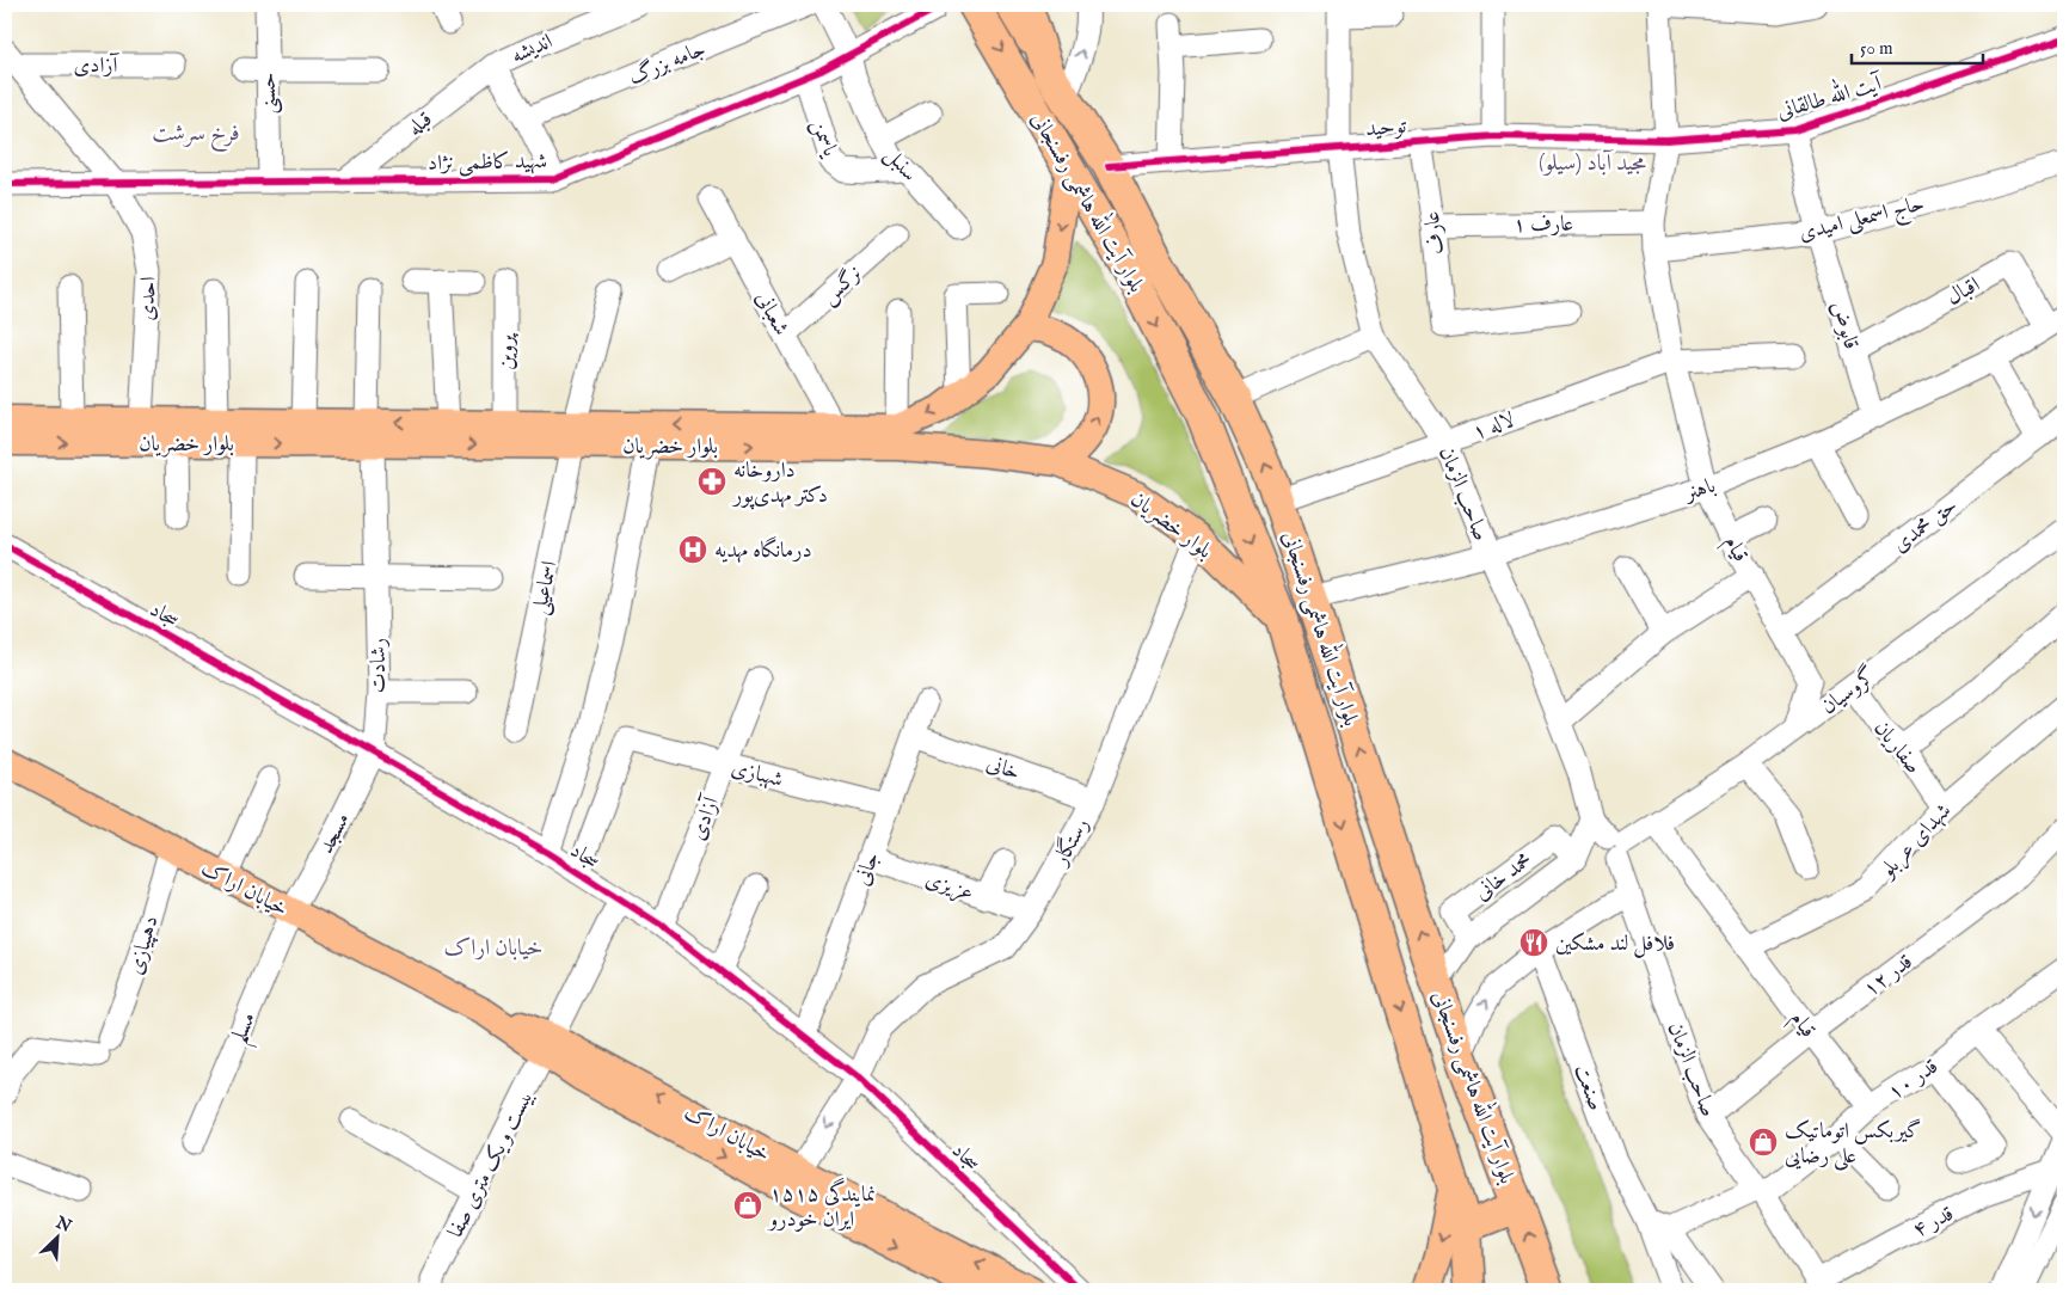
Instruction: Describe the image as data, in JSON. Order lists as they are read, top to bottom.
{
  "streets": {
    "highway": ["بلوار آیت الله هاشمی رفسنجانی"],
    "main road": ["بلوار خضریان", "خیابان اراک"],
    "street": [
      "اندیشه",
      "جامه بزرگ",
      "آزادی",
      "حسنی",
      "آیت الله طالقانی",
      "قبله",
      "توحید",
      "یاسمن",
      "شهید کاظمی نژاد",
      "سنبل",
      "حاج اسمعلی امیدی",
      "عارف ۱",
      "عارف",
      "نرگس",
      "اقبال",
      "احدی",
      "شعبانی",
      "قابوض",
      "پروین",
      "لاله ۱",
      "باهنر",
      "صاحب الزمان",
      "حق محمدی",
      "قیام",
      "اسماعیلی",
      "سجاد",
      "رشادت",
      "گروسیان",
      "صفاریان",
      "خانی",
      "شهبازی",
      "مسجد",
      "شهدای عربلو",
      "رستگار",
      "جانی",
      "محمد خانی",
      "عزیزی",
      "دهپیازی",
      "قدر ۱۲",
      "مسلم",
      "قدر ۱۰",
      "صنعت",
      "بیست و یک متری صفا",
      "قدر ۴"
    ]
  },
  "crossings": [
    ["اندیشه", "قبله"],
    ["آزادی", "شهید کاظمی نژاد"],
    ["آزادی", "احدی"],
    ["آزادی", "سجاد"],
    ["آزادی", "شهبازی"],
    ["حسنی", "شهید کاظمی نژاد"],
    ["آیت الله طالقانی", "توحید"],
    ["قبله", "شهید کاظمی نژاد"],
    ["توحید", "بلوار آیت الله هاشمی رفسنجانی"],
    ["توحید", "عارف"],
    ["توحید", "صاحب الزمان"],
    ["یاسمن", "شهید کاظمی نژاد"],
    ["یاسمن", "سنبل"],
    ["شهید کاظمی نژاد", "سنبل"],
    ["شهید کاظمی نژاد", "احدی"],
    ["بلوار آیت الله هاشمی رفسنجانی", "لاله ۱"],
    ["بلوار آیت الله هاشمی رفسنجانی", "بلوار خضریان"],
    ["بلوار آیت الله هاشمی رفسنجانی", "باهنر"],
    ["بلوار آیت الله هاشمی رفسنجانی", "محمد خانی"],
    ["حاج اسمعلی امیدی", "قابوض"],
    ["عارف ۱", "عارف"],
    ["نرگس", "شعبانی"],
    ["اقبال", "قابوض"],
    ["اقبال", "باهنر"],
    ["احدی", "بلوار خضریان"],
    ["شعبانی", "بلوار خضریان"],
    ["قابوض", "باهنر"],
    ["پروین", "بلوار خضریان"],
    ["لاله ۱", "صاحب الزمان"],
    ["لاله ۱", "قیام"],
    ["بلوار خضریان", "اسماعیلی"],
    ["بلوار خضریان", "سجاد"],
    ["بلوار خضریان", "رشادت"],
    ["بلوار خضریان", "رستگار"],
    ["باهنر", "صاحب الزمان"],
    ["باهنر", "قیام"],
    ["صاحب الزمان", "گروسیان"],
    ["صاحب الزمان", "قدر ۱۲"],
    ["صاحب الزمان", "قدر ۱۰"],
    ["صاحب الزمان", "قدر ۴"],
    ["حق محمدی", "قیام"],
    ["قیام", "گروسیان"],
    ["قیام", "شهدای عربلو"],
    ["قیام", "قدر ۱۲"],
    ["قیام", "قدر ۱۰"],
    ["سجاد", "رشادت"],
    ["سجاد", "شهبازی"],
    ["سجاد", "مسجد"],
    ["سجاد", "رستگار"],
    ["سجاد", "جانی"],
    ["سجاد", "بیست و یک متری صفا"],
    ["رشادت", "مسجد"],
    ["گروسیان", "صفاریان"],
    ["صفاریان", "شهدای عربلو"],
    ["خانی", "رستگار"],
    ["خانی", "جانی"],
    ["شهبازی", "جانی"],
    ["مسجد", "خیابان اراک"],
    ["مسجد", "مسلم"],
    ["رستگار", "عزیزی"],
    ["رستگار", "خیابان اراک"],
    ["جانی", "عزیزی"],
    ["خیابان اراک", "دهپیازی"],
    ["خیابان اراک", "مسلم"],
    ["خیابان اراک", "بیست و یک متری صفا"]
  ],
  "districts": ["فرخ سرشت", "(مجید آباد (سیلو", "خیابان اراک"],
  "places": {
    "pharmacy": ["داروخانه دکتر مهدی‌پور"],
    "hospital": ["درمانگاه مهدیه"],
    "restaurant": ["فلافل لند مشکین"],
    "shop": ["گیربکس اتوماتیک علی رضایی", "نمایندگی ۱۵۱۵ ایران خودرو"]
  },
  "scale_bar": "50 m",
  "north": "top right"
}
